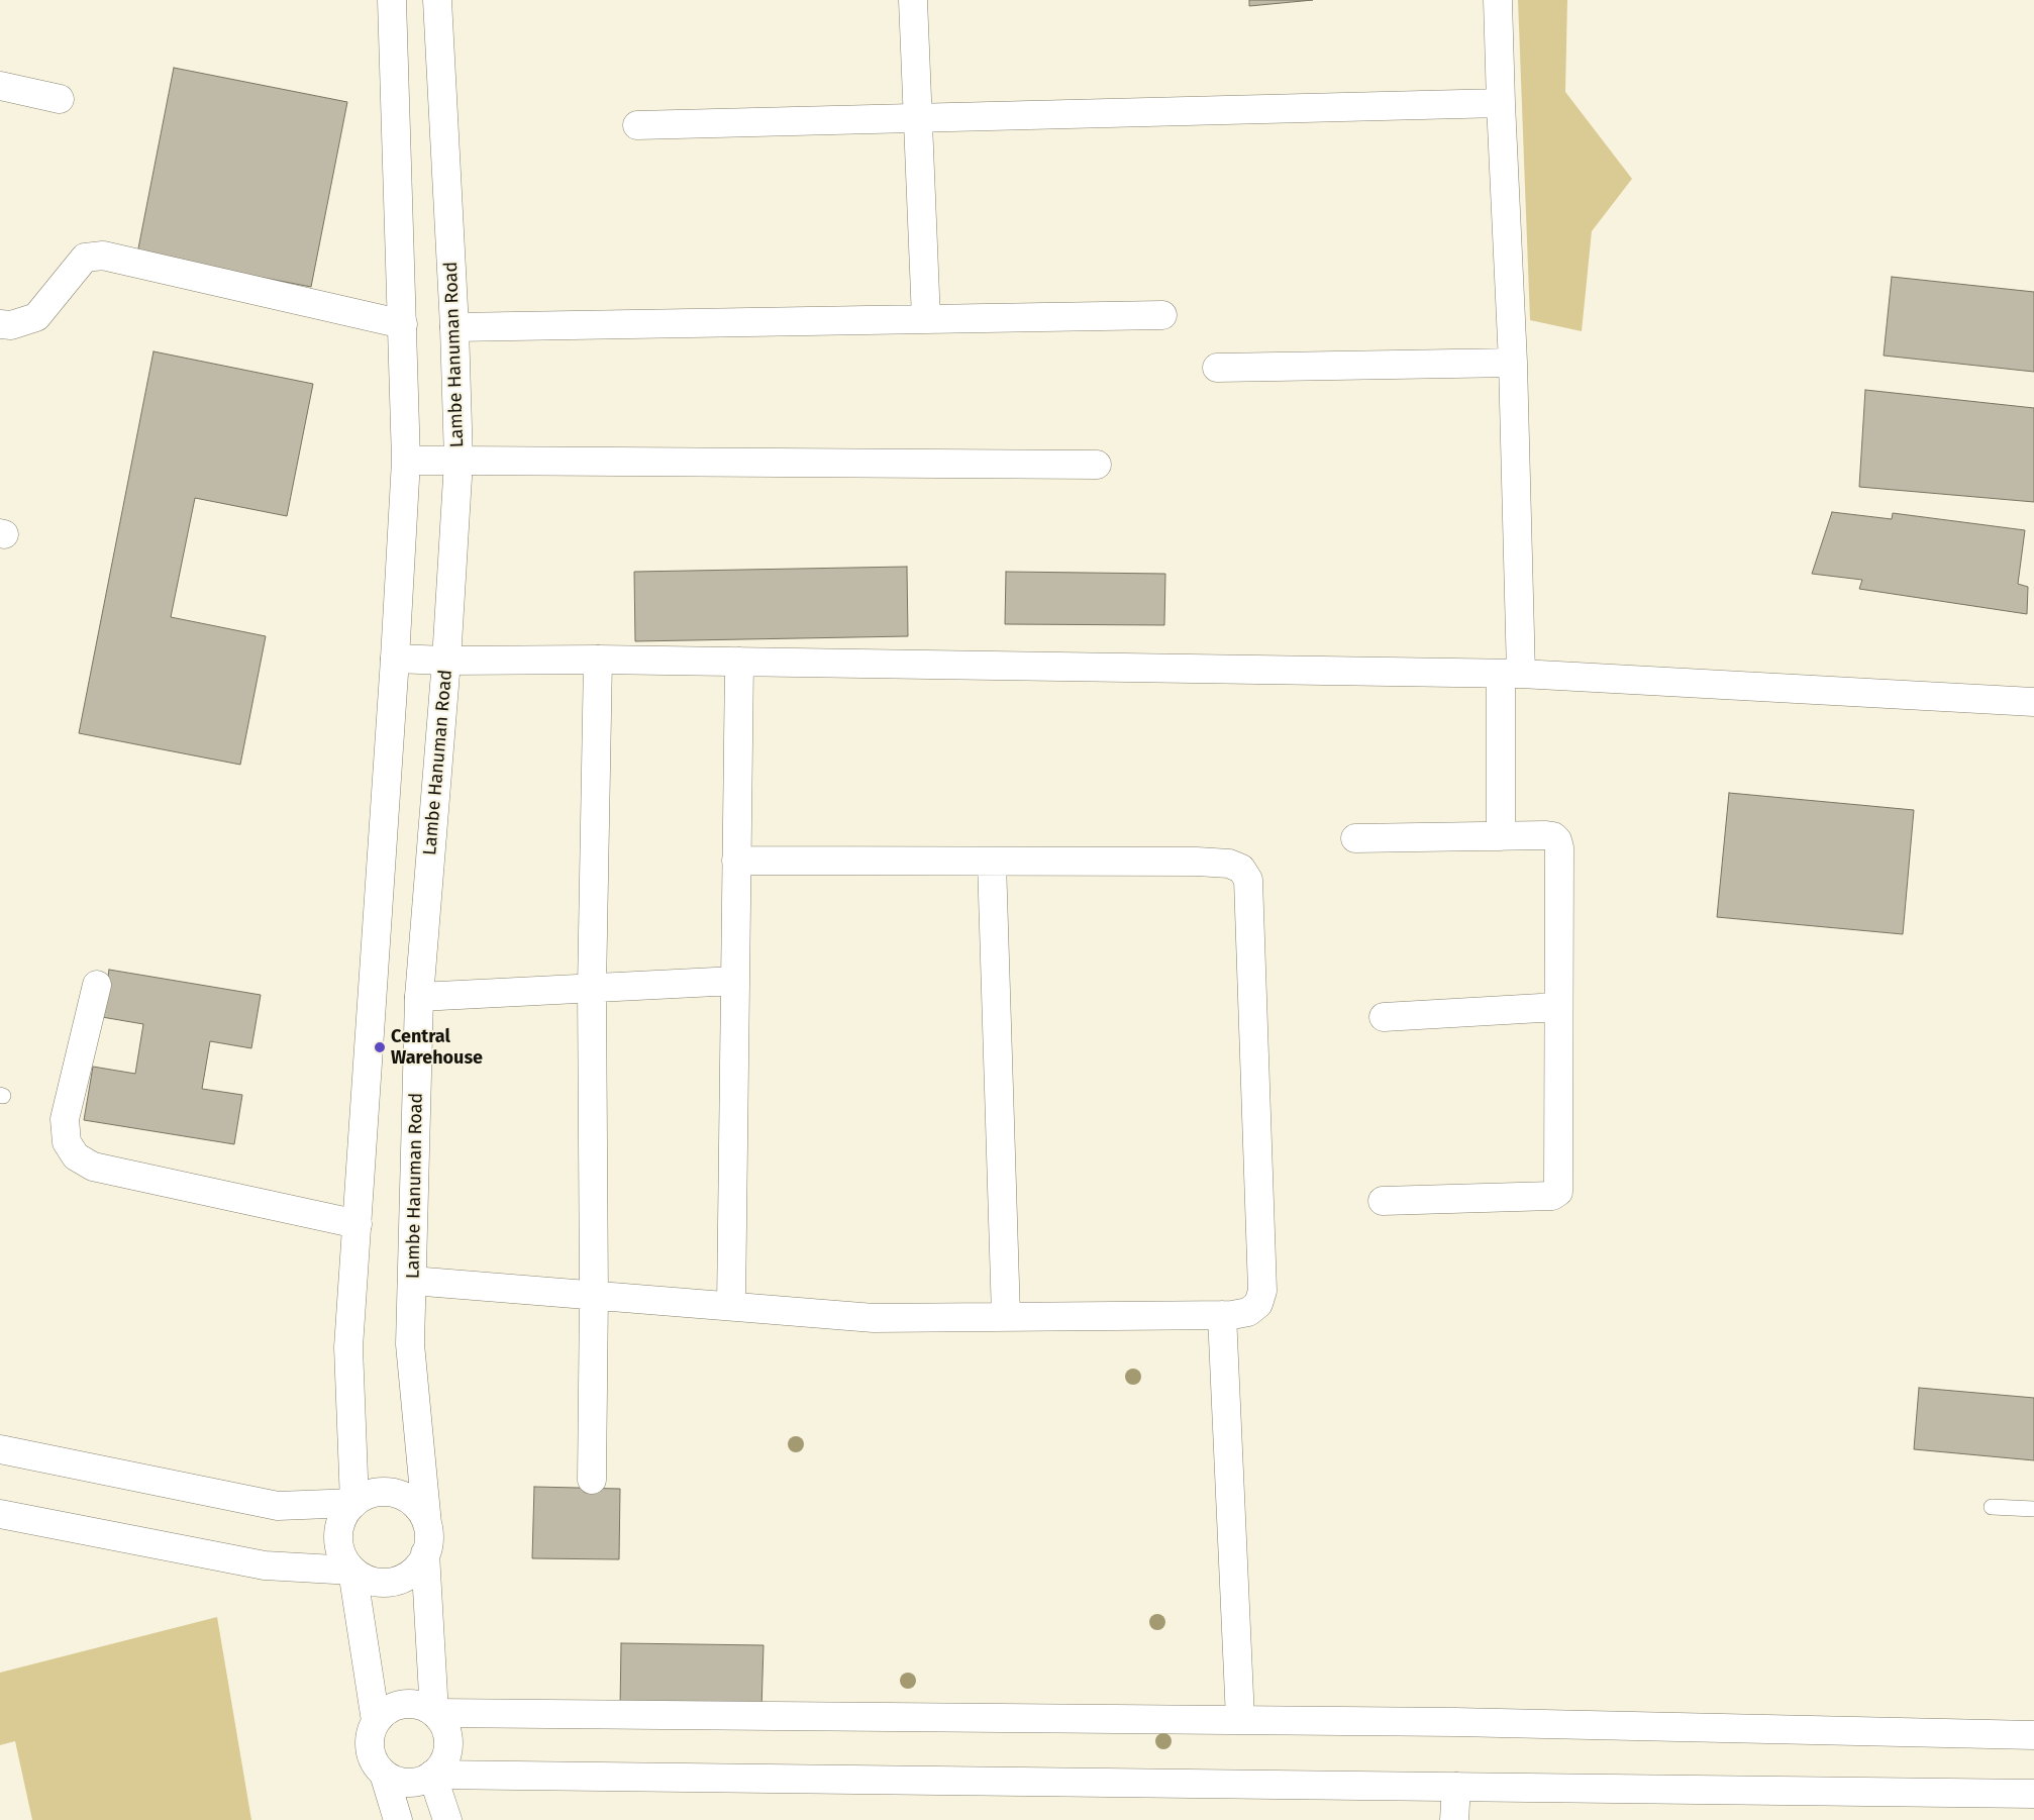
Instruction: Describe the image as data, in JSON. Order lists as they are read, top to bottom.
{
  "streets": {
    "street": ["Lambe Hanuman Road"]
  },
  "places": ["Central Warehouse"]
}
